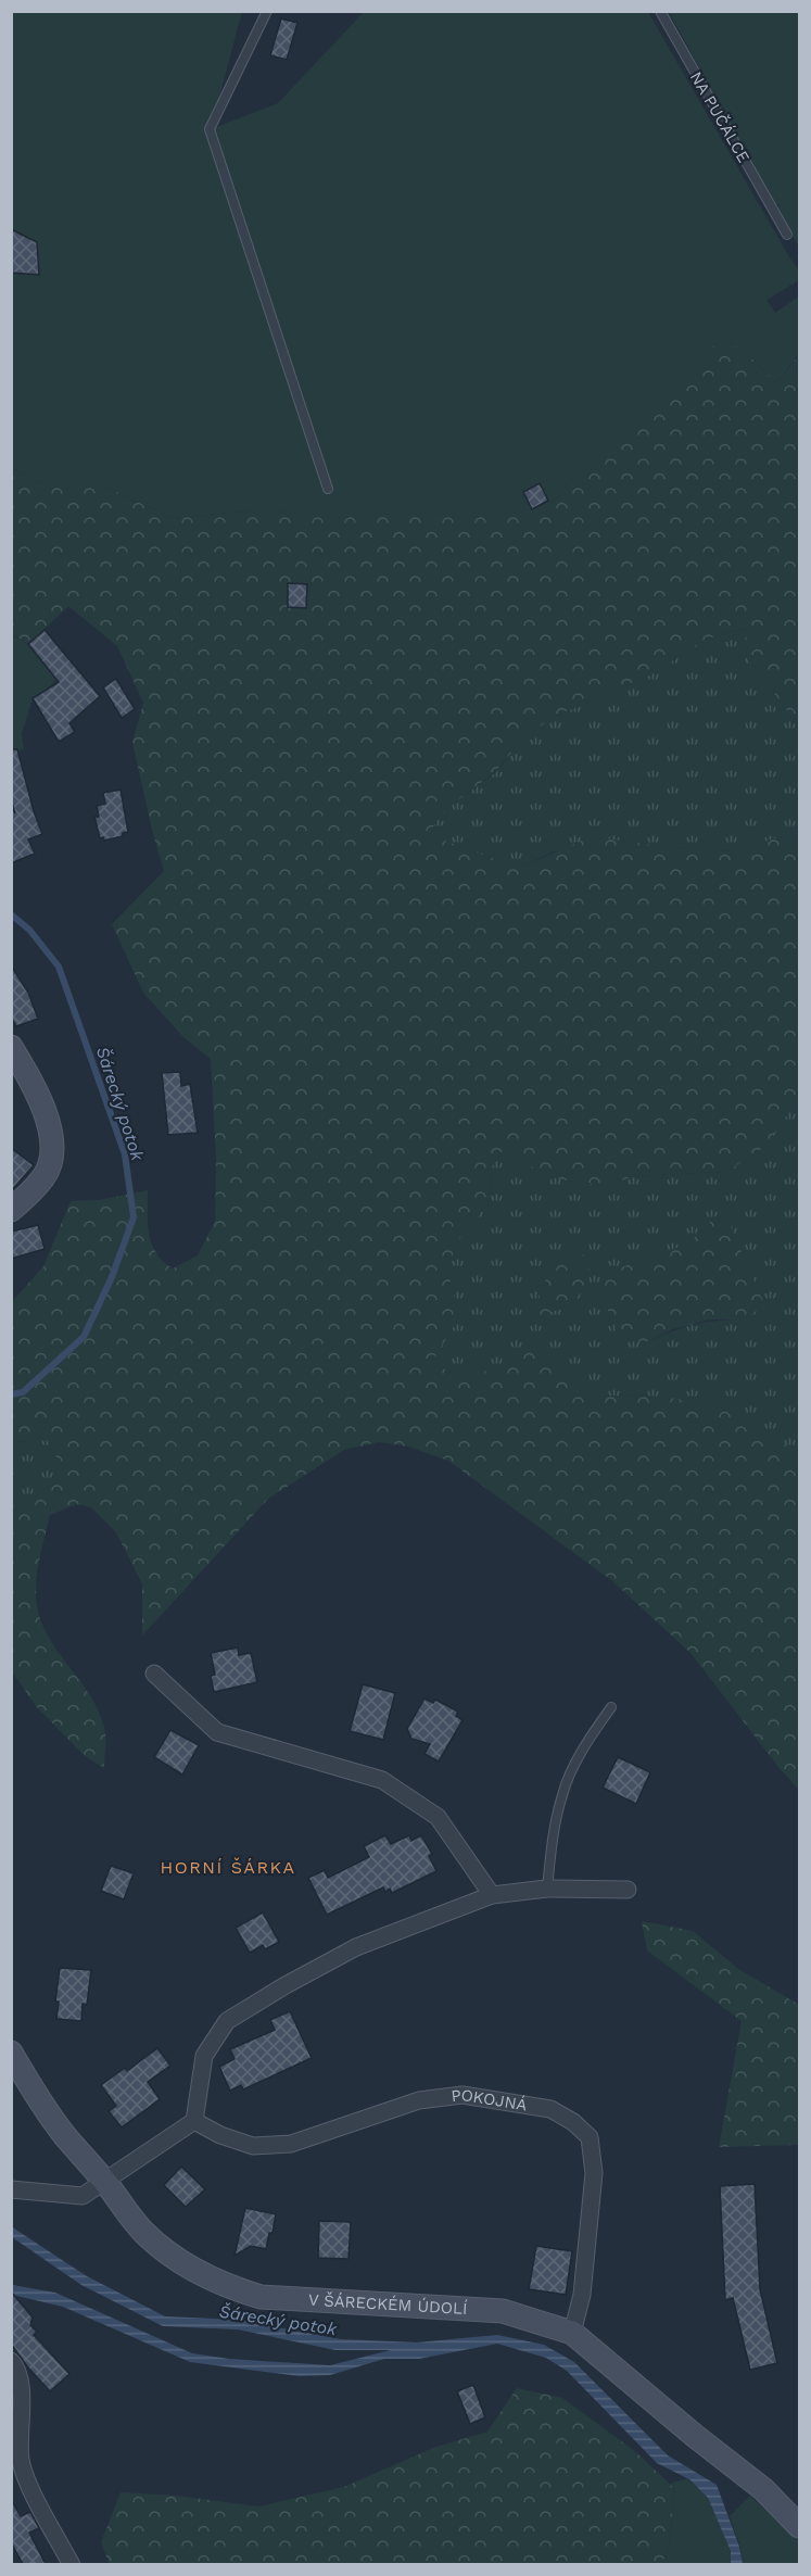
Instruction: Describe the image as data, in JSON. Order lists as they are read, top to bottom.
{
  "streets": {
    "street": ["POKOJNÁ", "V ŠÁRECKÉM ÚDOLÍ"],
    "lane": ["NA PUČÁLCE"]
  },
  "crossings": [
    ["POKOJNÁ", "V ŠÁRECKÉM ÚDOLÍ"]
  ],
  "districts": ["HORNÍ ŠÁRKA"],
  "water": ["Šárecký potok"]
}
